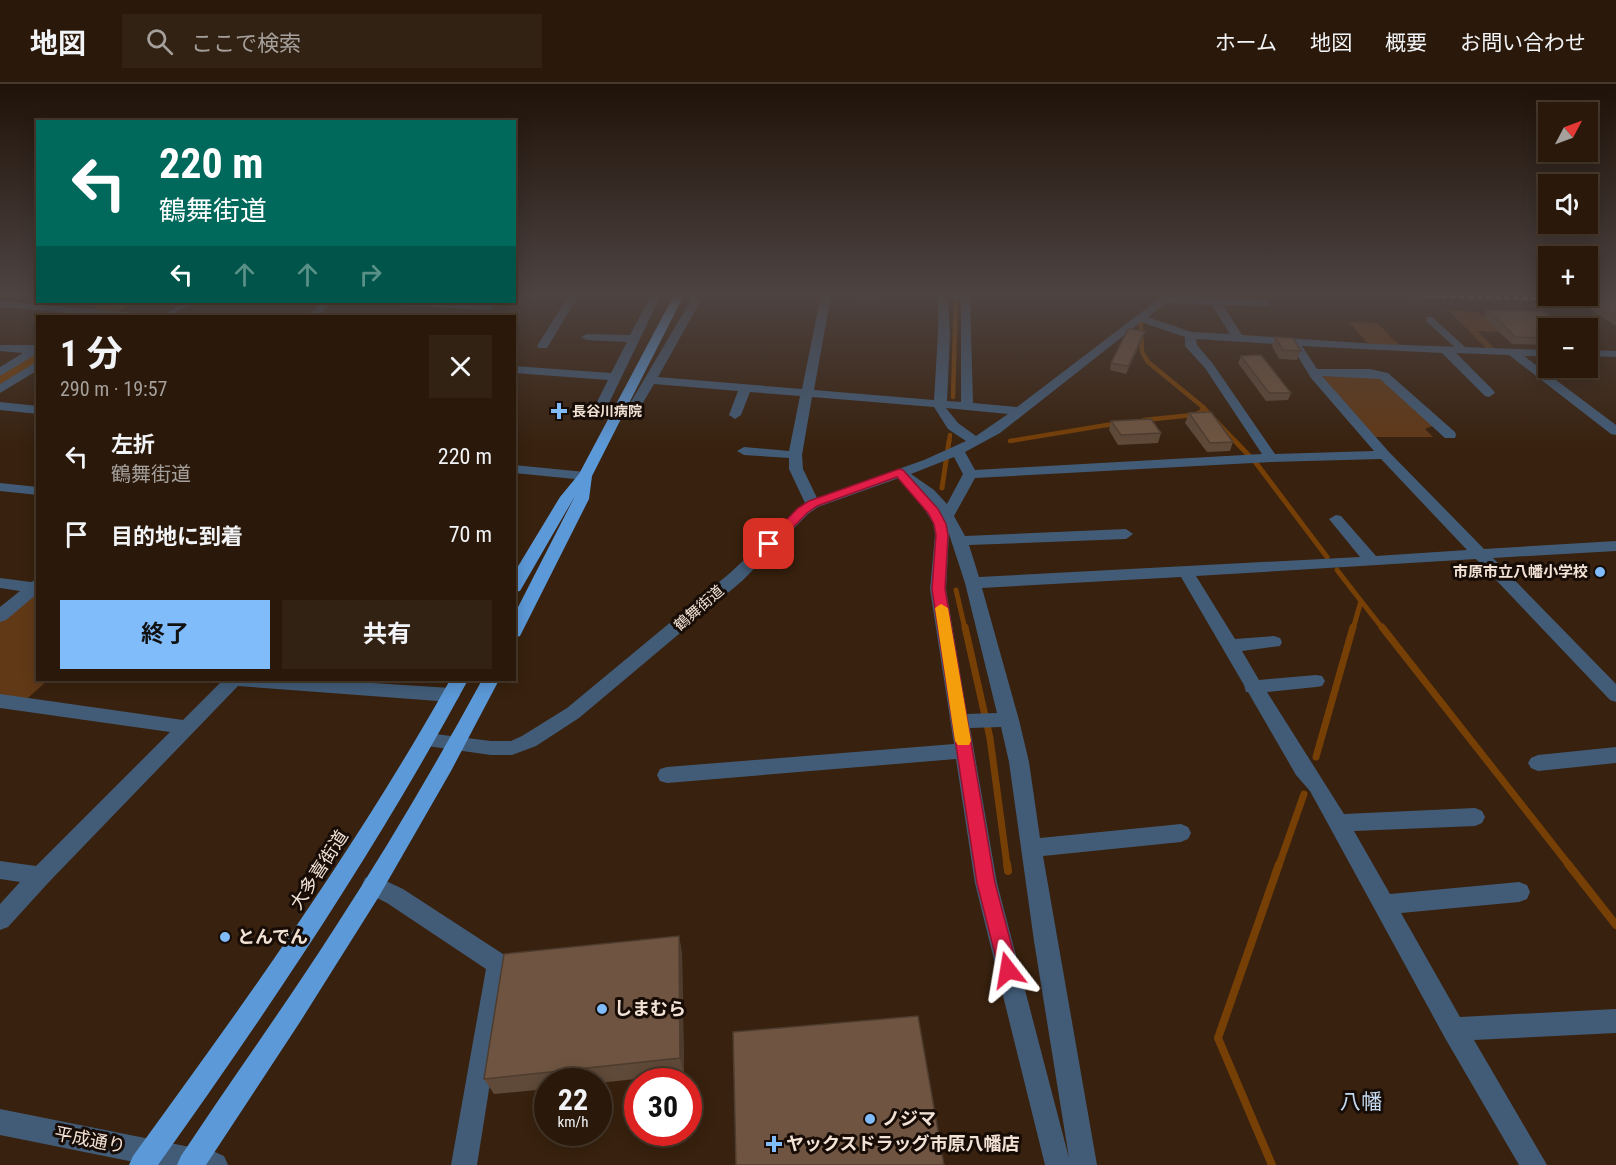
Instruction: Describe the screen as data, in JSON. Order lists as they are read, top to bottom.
{
  "streets": {
    "highway": ["大多喜街道"],
    "street": ["鶴舞街道", "平成通り"]
  },
  "crossings": [
    ["鶴舞街道", "大多喜街道"],
    ["大多喜街道", "平成通り"]
  ],
  "districts": ["八幡"],
  "places": {
    "health": ["長谷川病院", "ヤックスドラッグ市原八幡店"],
    "other": [
      "市原市立八幡小学校",
      "とんでん",
      "しまむら",
      "ノジマ"
    ]
  },
  "north": "top right",
  "page": {
    "header": "地図",
    "search": "ここで検索",
    "nav": [
      "ホーム",
      "地図",
      "概要",
      "お問い合わせ"
    ],
    "map_buttons": ["+", "−"],
    "turn": ["220 m", "鶴舞街道"],
    "heading": ["1 分", "290 m · 19:57"],
    "list": [
      {
        "name": "左折",
        "note": "鶴舞街道",
        "value": "220 m"
      },
      {
        "name": "目的地に到着",
        "value": "70 m"
      }
    ],
    "buttons": ["終了", "共有"],
    "speed": "22 km/h",
    "limit": "30"
  }
}
